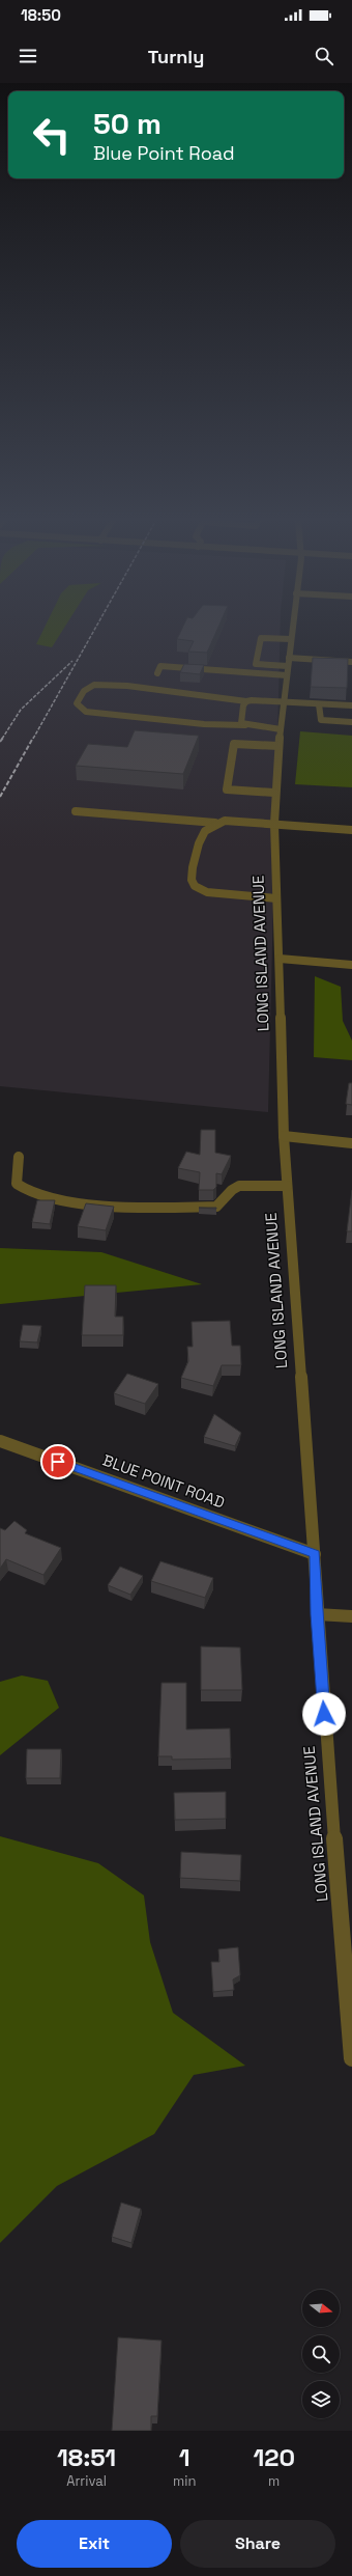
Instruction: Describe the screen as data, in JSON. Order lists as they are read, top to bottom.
{
  "streets": {
    "street": ["LONG ISLAND AVENUE", "BLUE POINT ROAD"]
  },
  "crossings": [
    ["LONG ISLAND AVENUE", "BLUE POINT ROAD"]
  ],
  "north": "right",
  "page": {
    "status": "18:50",
    "header": "Turnly",
    "turn": ["50 m", "Blue Point Road"],
    "eta": [
      "18:51",
      "Arrival",
      "1",
      "min",
      "120",
      "m"
    ],
    "buttons": ["Exit", "Share"]
  }
}
